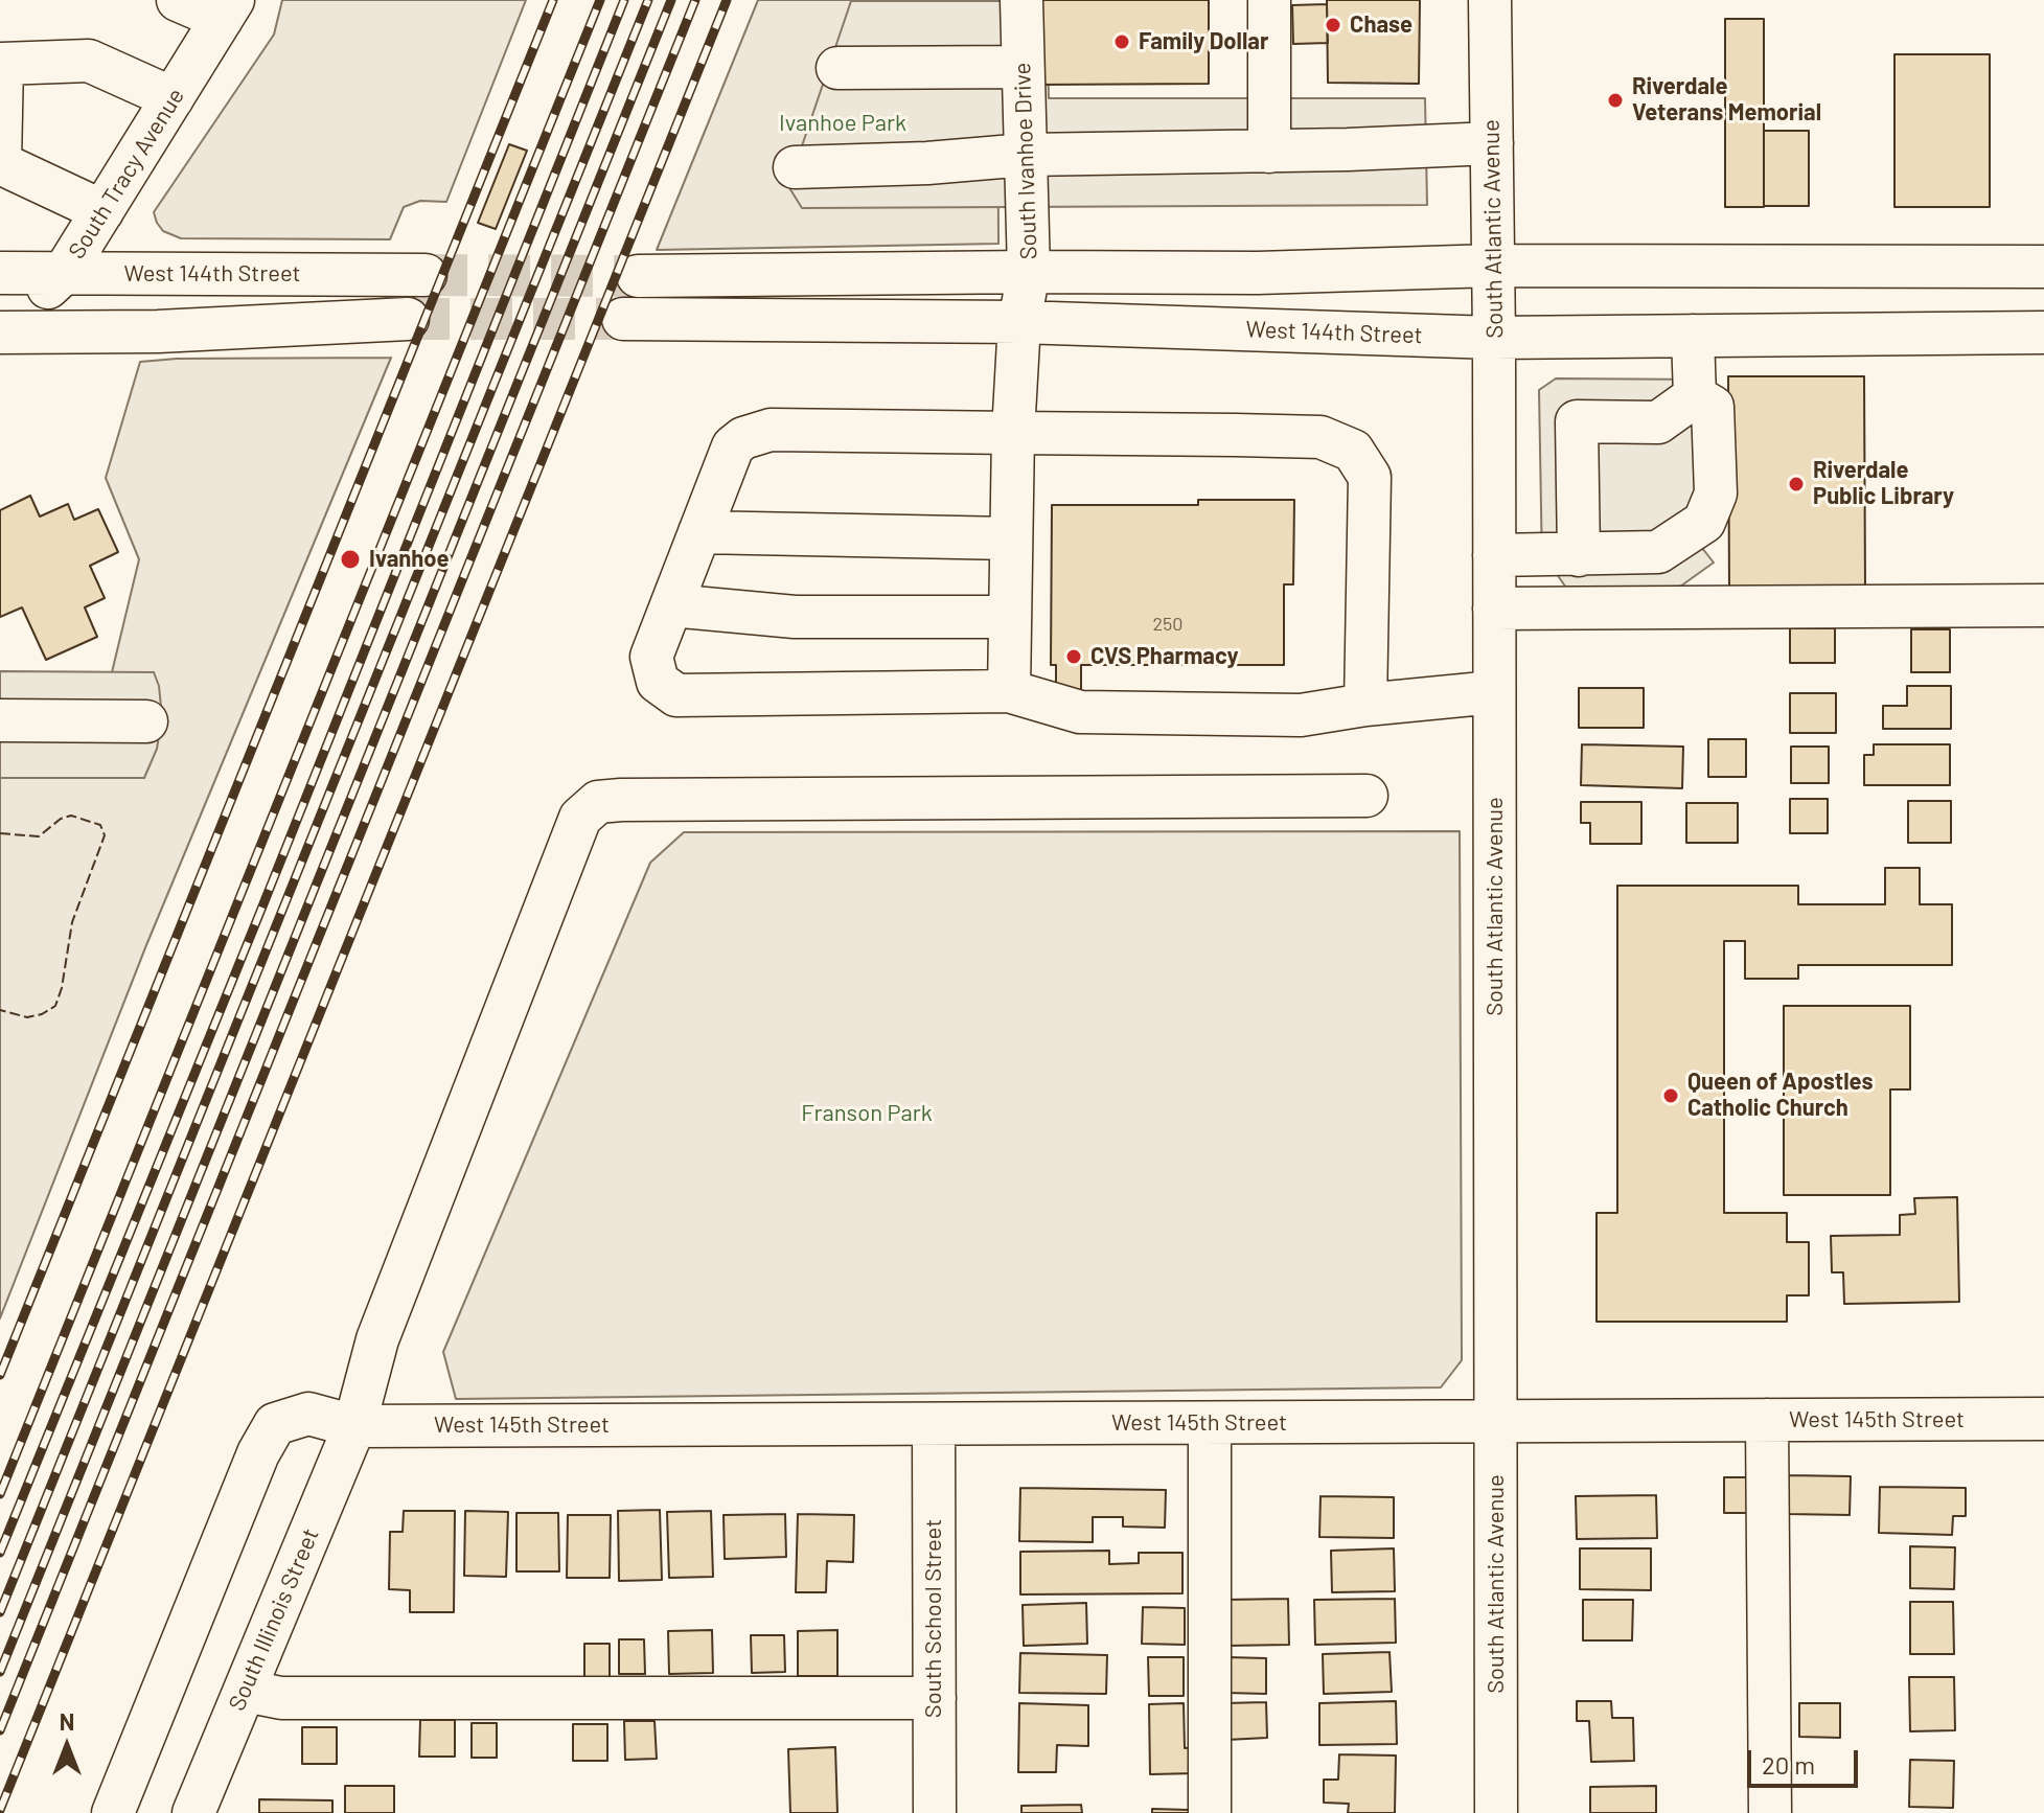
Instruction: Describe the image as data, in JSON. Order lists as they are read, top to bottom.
{
  "streets": {
    "street": [
      "South Ivanhoe Drive",
      "South Tracy Avenue",
      "South Atlantic Avenue",
      "West 144th Street",
      "West 145th Street",
      "South School Street",
      "South Illinois Street"
    ]
  },
  "crossings": [
    ["South Ivanhoe Drive", "West 144th Street"],
    ["South Tracy Avenue", "West 144th Street"],
    ["South Atlantic Avenue", "West 144th Street"],
    ["South Atlantic Avenue", "West 145th Street"],
    ["West 145th Street", "South School Street"],
    ["West 145th Street", "South Illinois Street"]
  ],
  "parks": ["Ivanhoe Park", "Franson Park"],
  "places": [
    "Chase",
    "Family Dollar",
    "Riverdale Veterans Memorial",
    "Riverdale Public Library",
    "Ivanhoe",
    "CVS Pharmacy",
    "Queen of Apostles Catholic Church"
  ],
  "house_numbers": ["250"],
  "scale_bar": "20 m",
  "north": "top"
}
